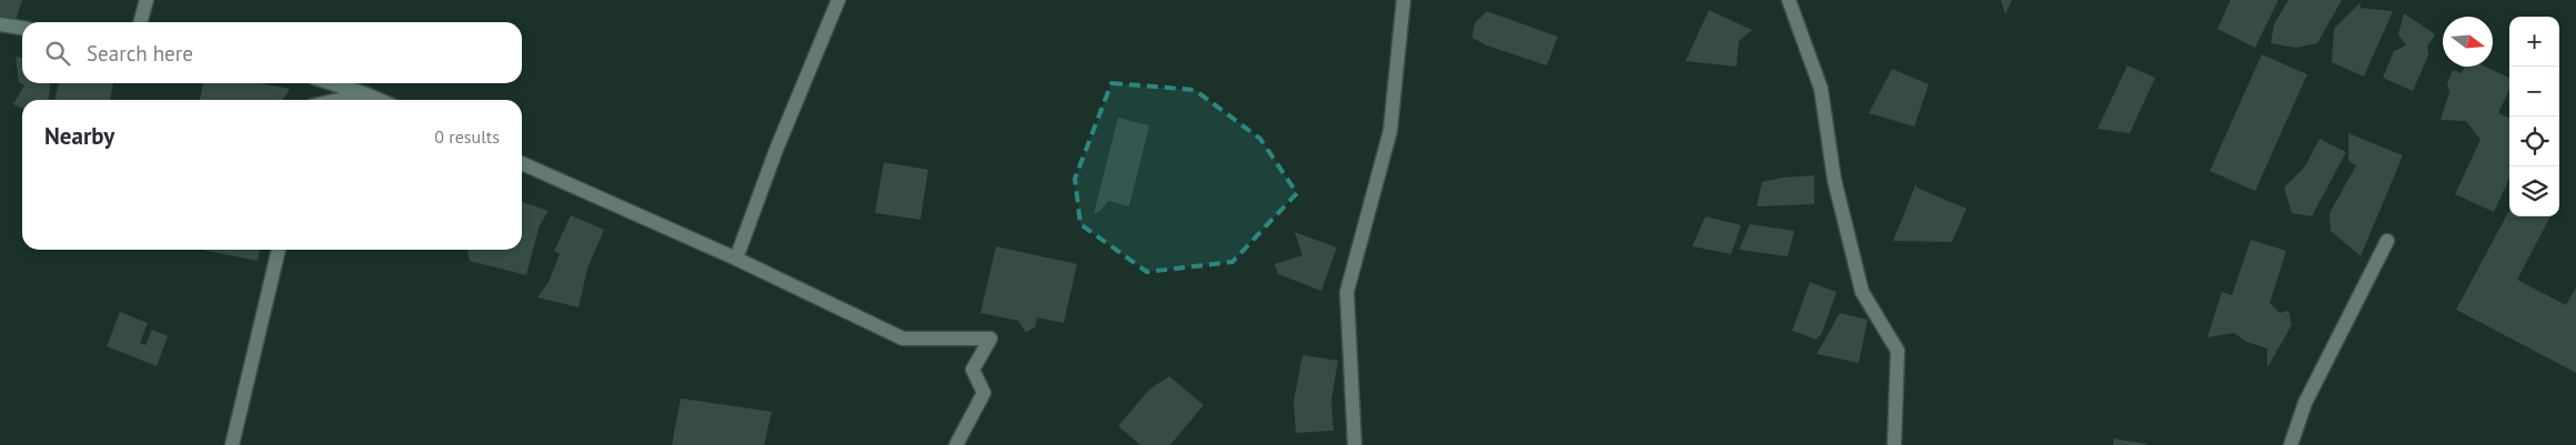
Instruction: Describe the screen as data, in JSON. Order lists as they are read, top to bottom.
{
  "north": "right",
  "page": {
    "map_buttons": ["+", "−"],
    "search": "Search here",
    "heading": ["Nearby", "0 results"]
  }
}
